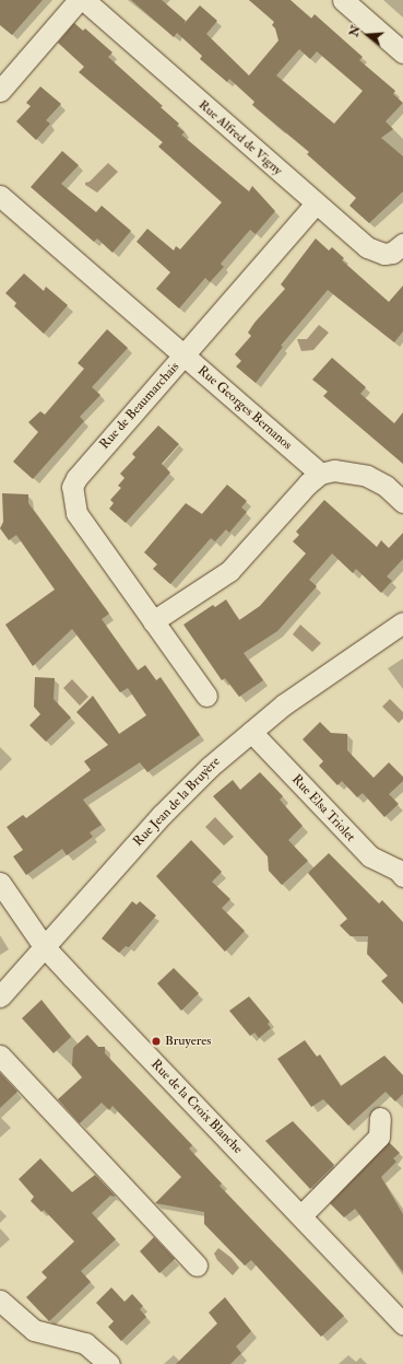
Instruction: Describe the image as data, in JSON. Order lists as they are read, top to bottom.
{
  "streets": {
    "street": [
      "Rue Alfred de Vigny",
      "Rue de Beaumarchais",
      "Rue Georges Bernanos",
      "Rue Jean de la Bruyère",
      "Rue Elsa Triolet",
      "Rue de la Croix Blanche"
    ]
  },
  "crossings": [
    ["Rue Alfred de Vigny", "Rue de Beaumarchais"],
    ["Rue de Beaumarchais", "Rue Georges Bernanos"],
    ["Rue Jean de la Bruyère", "Rue Elsa Triolet"],
    ["Rue Jean de la Bruyère", "Rue de la Croix Blanche"]
  ],
  "places": ["Bruyeres"],
  "north": "left"
}
